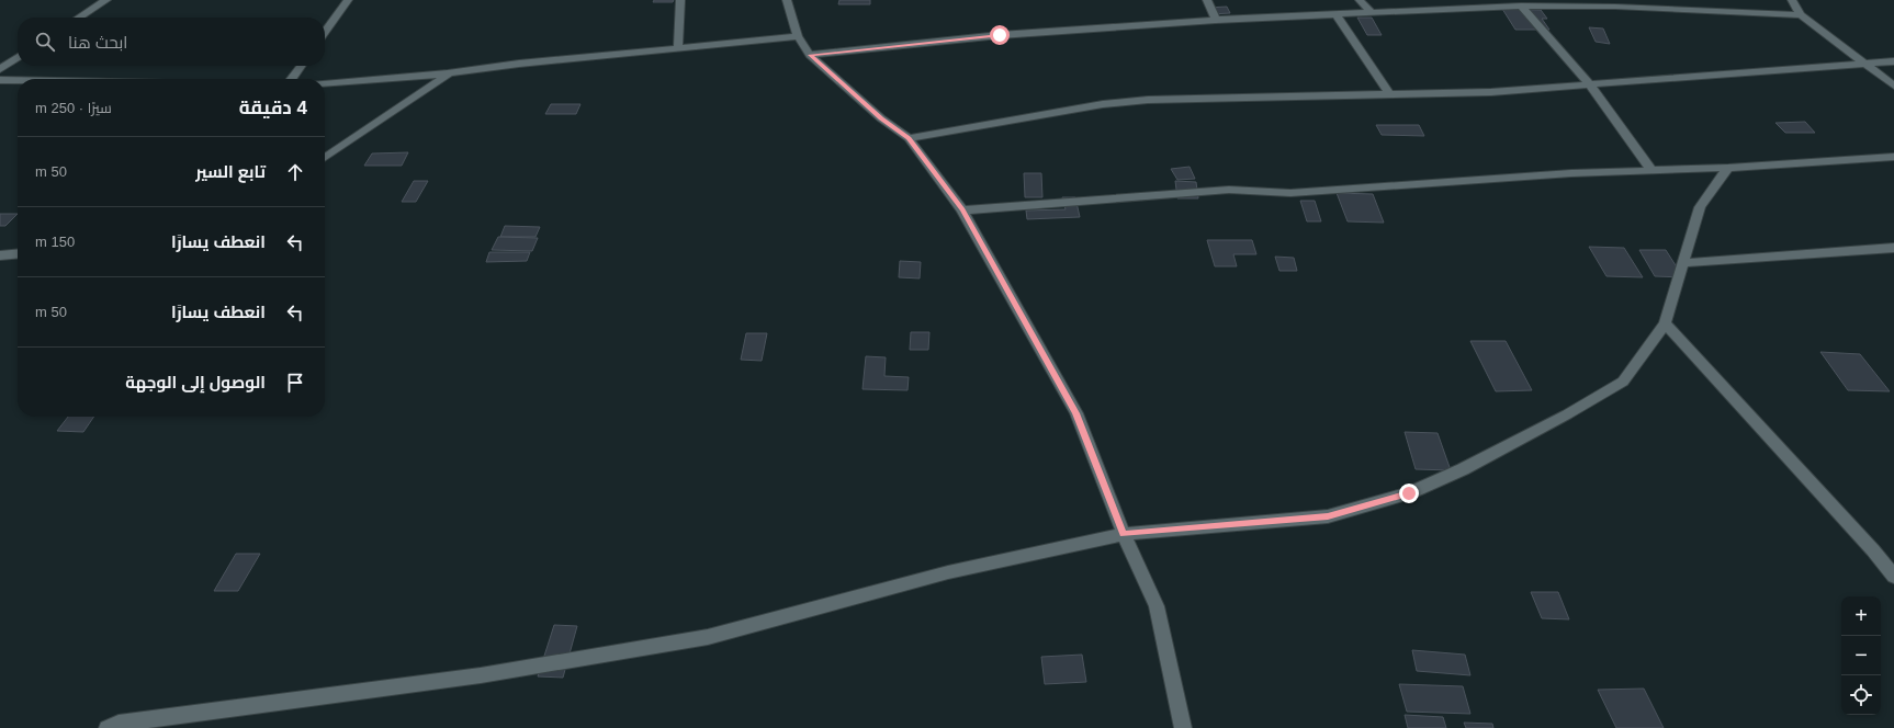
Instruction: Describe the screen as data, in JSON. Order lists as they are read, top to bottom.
{
  "page": {
    "search": "ابحث هنا",
    "heading": ["4 دقيقة", "سيرًا · 250 m"],
    "list": [
      ["تابع السير", "50 m"],
      ["انعطف يسارًا", "150 m"],
      ["انعطف يسارًا", "50 m"],
      "الوصول إلى الوجهة"
    ],
    "map_buttons": ["+", "−"]
  }
}
